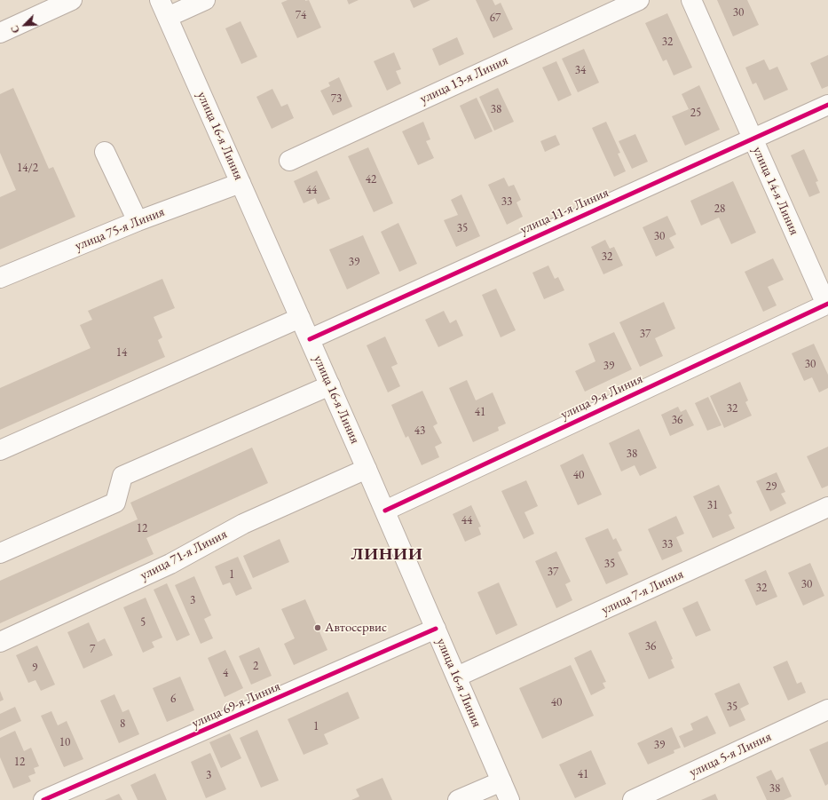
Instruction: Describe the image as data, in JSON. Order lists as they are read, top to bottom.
{
  "streets": {
    "street": [
      "улица 13-я Линия",
      "улица 16-я Линия",
      "улица 14-я Линия",
      "улица 11-я Линия",
      "улица 75-я Линия",
      "улица 9-я Линия",
      "улица 71-я Линия",
      "улица 7-я Линия",
      "улица 69-я Линия",
      "улица 5-я Линия"
    ]
  },
  "crossings": [
    ["улица 16-я Линия", "улица 11-я Линия"],
    ["улица 16-я Линия", "улица 75-я Линия"],
    ["улица 16-я Линия", "улица 9-я Линия"],
    ["улица 16-я Линия", "улица 71-я Линия"],
    ["улица 16-я Линия", "улица 7-я Линия"],
    ["улица 16-я Линия", "улица 69-я Линия"],
    ["улица 14-я Линия", "улица 11-я Линия"],
    ["улица 14-я Линия", "улица 9-я Линия"]
  ],
  "districts": ["ЛИНИИ"],
  "places": ["Автосервис"],
  "house_numbers": [
    "30",
    "74",
    "67",
    "32",
    "34",
    "73",
    "38",
    "25",
    "14/2",
    "42",
    "44",
    "33",
    "28",
    "35",
    "30",
    "32",
    "39",
    "37",
    "14",
    "30",
    "39",
    "32",
    "41",
    "36",
    "43",
    "38",
    "40",
    "29",
    "31",
    "44",
    "12",
    "33",
    "35",
    "37",
    "1",
    "30",
    "32",
    "3",
    "5",
    "36",
    "7",
    "2",
    "9",
    "4",
    "6",
    "40",
    "35",
    "8",
    "1",
    "10",
    "39",
    "12",
    "41",
    "3",
    "38"
  ],
  "north": "bottom left"
}
